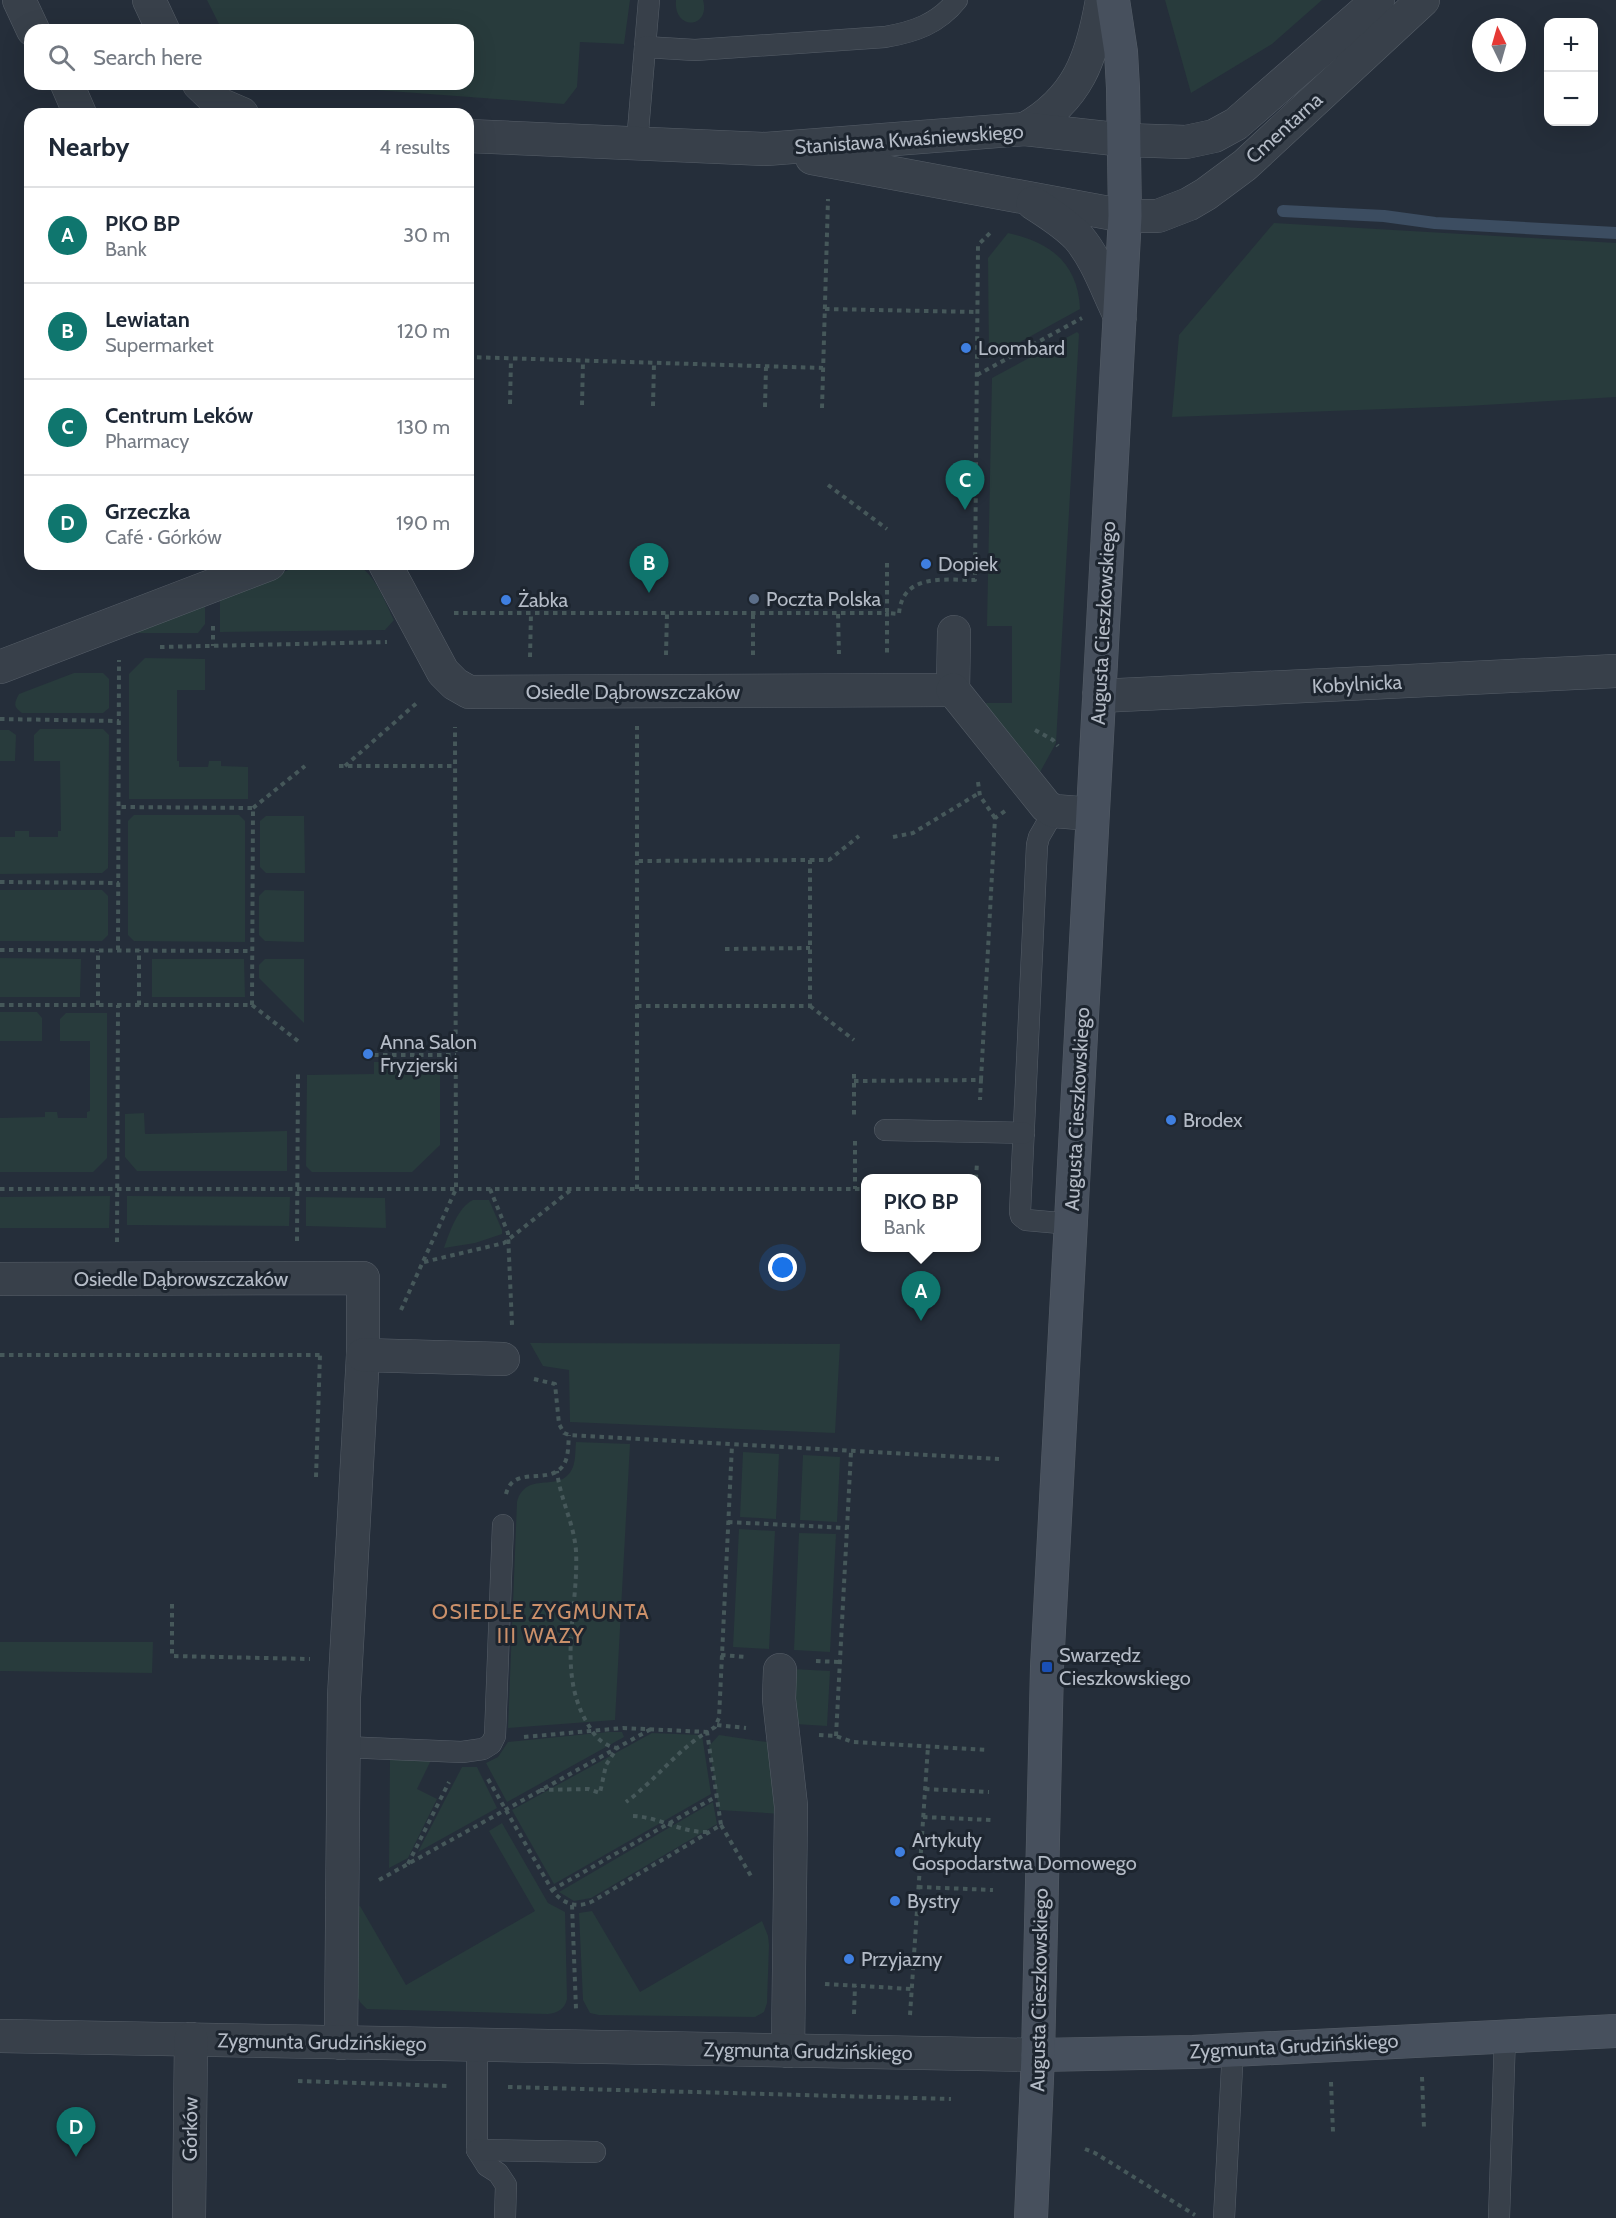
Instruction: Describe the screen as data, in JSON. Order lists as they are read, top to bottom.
{
  "streets": {
    "street": [
      "Cmentarna",
      "Stanisława Kwaśniewskiego",
      "Augusta Cieszkowskiego",
      "Kobylnicka",
      "Osiedle Dąbrowszczaków",
      "Zygmunta Grudzińskiego",
      "Górków"
    ]
  },
  "crossings": [
    ["Cmentarna", "Stanisława Kwaśniewskiego"],
    ["Cmentarna", "Augusta Cieszkowskiego"],
    ["Stanisława Kwaśniewskiego", "Augusta Cieszkowskiego"],
    ["Augusta Cieszkowskiego", "Kobylnicka"],
    ["Augusta Cieszkowskiego", "Zygmunta Grudzińskiego"],
    ["Zygmunta Grudzińskiego", "Górków"]
  ],
  "districts": ["OSIEDLE ZYGMUNTA III WAZY"],
  "places": {
    "other": [
      "Loombard",
      "Dopiek",
      "Poczta Polska",
      "Żabka",
      "Anna Salon Fryzjerski",
      "Brodex",
      "Artykuły Gospodarstwa Domowego",
      "Bystry",
      "Przyjazny"
    ],
    "transit": ["Swarzędz Cieszkowskiego"]
  },
  "north": "top",
  "page": {
    "map_buttons": ["+", "−"],
    "search": "Search here",
    "heading": ["Nearby", "4 results"],
    "list": [
      {
        "mark": "A",
        "name": "PKO BP",
        "note": "Bank",
        "value": "30 m"
      },
      {
        "mark": "B",
        "name": "Lewiatan",
        "note": "Supermarket",
        "value": "120 m"
      },
      {
        "mark": "C",
        "name": "Centrum Leków",
        "note": "Pharmacy",
        "value": "130 m"
      },
      {
        "mark": "D",
        "name": "Grzeczka",
        "note": "Café · Górków",
        "value": "190 m"
      }
    ],
    "pins": [
      "C",
      "B",
      "A",
      "D"
    ],
    "popup": ["PKO BP", "Bank"]
  }
}
